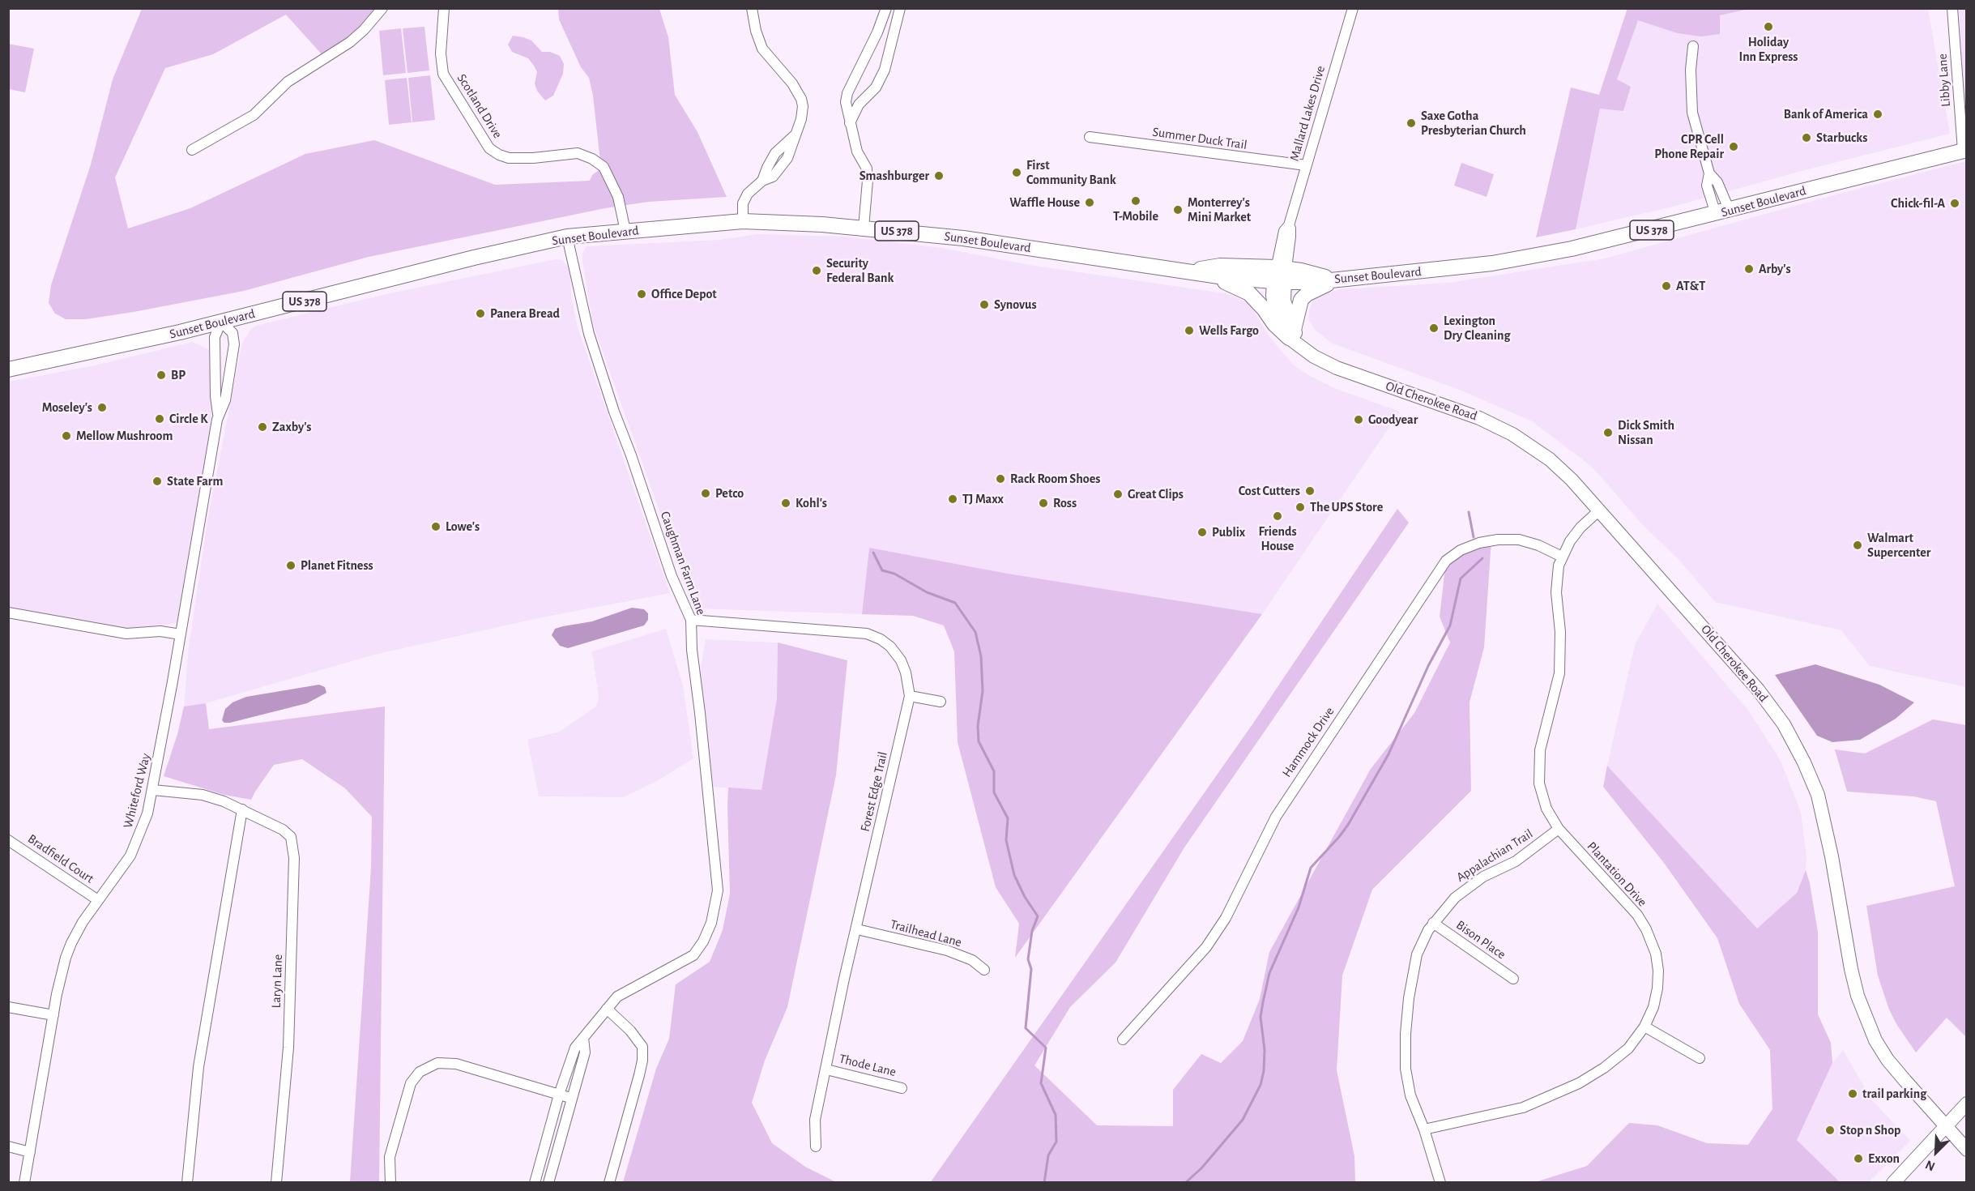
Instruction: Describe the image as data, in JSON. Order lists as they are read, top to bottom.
{
  "streets": {
    "main road": ["Sunset Boulevard", "US 378"],
    "street": [
      "Libby Lane",
      "Scotland Drive",
      "Mallard Lakes Drive",
      "Summer Duck Trail",
      "Old Cherokee Road",
      "Caughman Farm Lane",
      "Hammock Drive",
      "Whiteford Way",
      "Forest Edge Trail",
      "Appalachian Trail",
      "Bradfield Court",
      "Plantation Drive",
      "Trailhead Lane",
      "Bison Place",
      "Laryn Lane",
      "Thode Lane"
    ]
  },
  "crossings": [
    ["Libby Lane", "Sunset Boulevard"],
    ["Scotland Drive", "Sunset Boulevard"],
    ["Mallard Lakes Drive", "Summer Duck Trail"],
    ["Mallard Lakes Drive", "Sunset Boulevard"],
    ["Sunset Boulevard", "Caughman Farm Lane"],
    ["Sunset Boulevard", "Whiteford Way"],
    ["Old Cherokee Road", "Plantation Drive"],
    ["Caughman Farm Lane", "Forest Edge Trail"],
    ["Hammock Drive", "Plantation Drive"],
    ["Whiteford Way", "Bradfield Court"],
    ["Whiteford Way", "Laryn Lane"],
    ["Forest Edge Trail", "Trailhead Lane"],
    ["Forest Edge Trail", "Thode Lane"],
    ["Appalachian Trail", "Plantation Drive"],
    ["Appalachian Trail", "Bison Place"]
  ],
  "places": [
    "Holiday Inn Express",
    "Bank of America",
    "Saxe Gotha Presbyterian Church",
    "Starbucks",
    "CPR Cell Phone Repair",
    "First Community Bank",
    "Smashburger",
    "T-Mobile",
    "Waffle House",
    "Chick-fil-A",
    "Monterrey's Mini Market",
    "Arby's",
    "Security Federal Bank",
    "AT&T",
    "Office Depot",
    "Synovus",
    "Panera Bread",
    "Lexington Dry Cleaning",
    "Wells Fargo",
    "BP",
    "Moseley's",
    "Circle K",
    "Goodyear",
    "Zaxby's",
    "Dick Smith Nissan",
    "Mellow Mushroom",
    "Rack Room Shoes",
    "State Farm",
    "Cost Cutters",
    "Petco",
    "Great Clips",
    "TJ Maxx",
    "Kohl's",
    "Ross",
    "The UPS Store",
    "Friends House",
    "Lowe's",
    "Publix",
    "Walmart Supercenter",
    "Planet Fitness",
    "trail parking",
    "Stop n Shop",
    "Exxon"
  ],
  "north": "bottom left"
}
